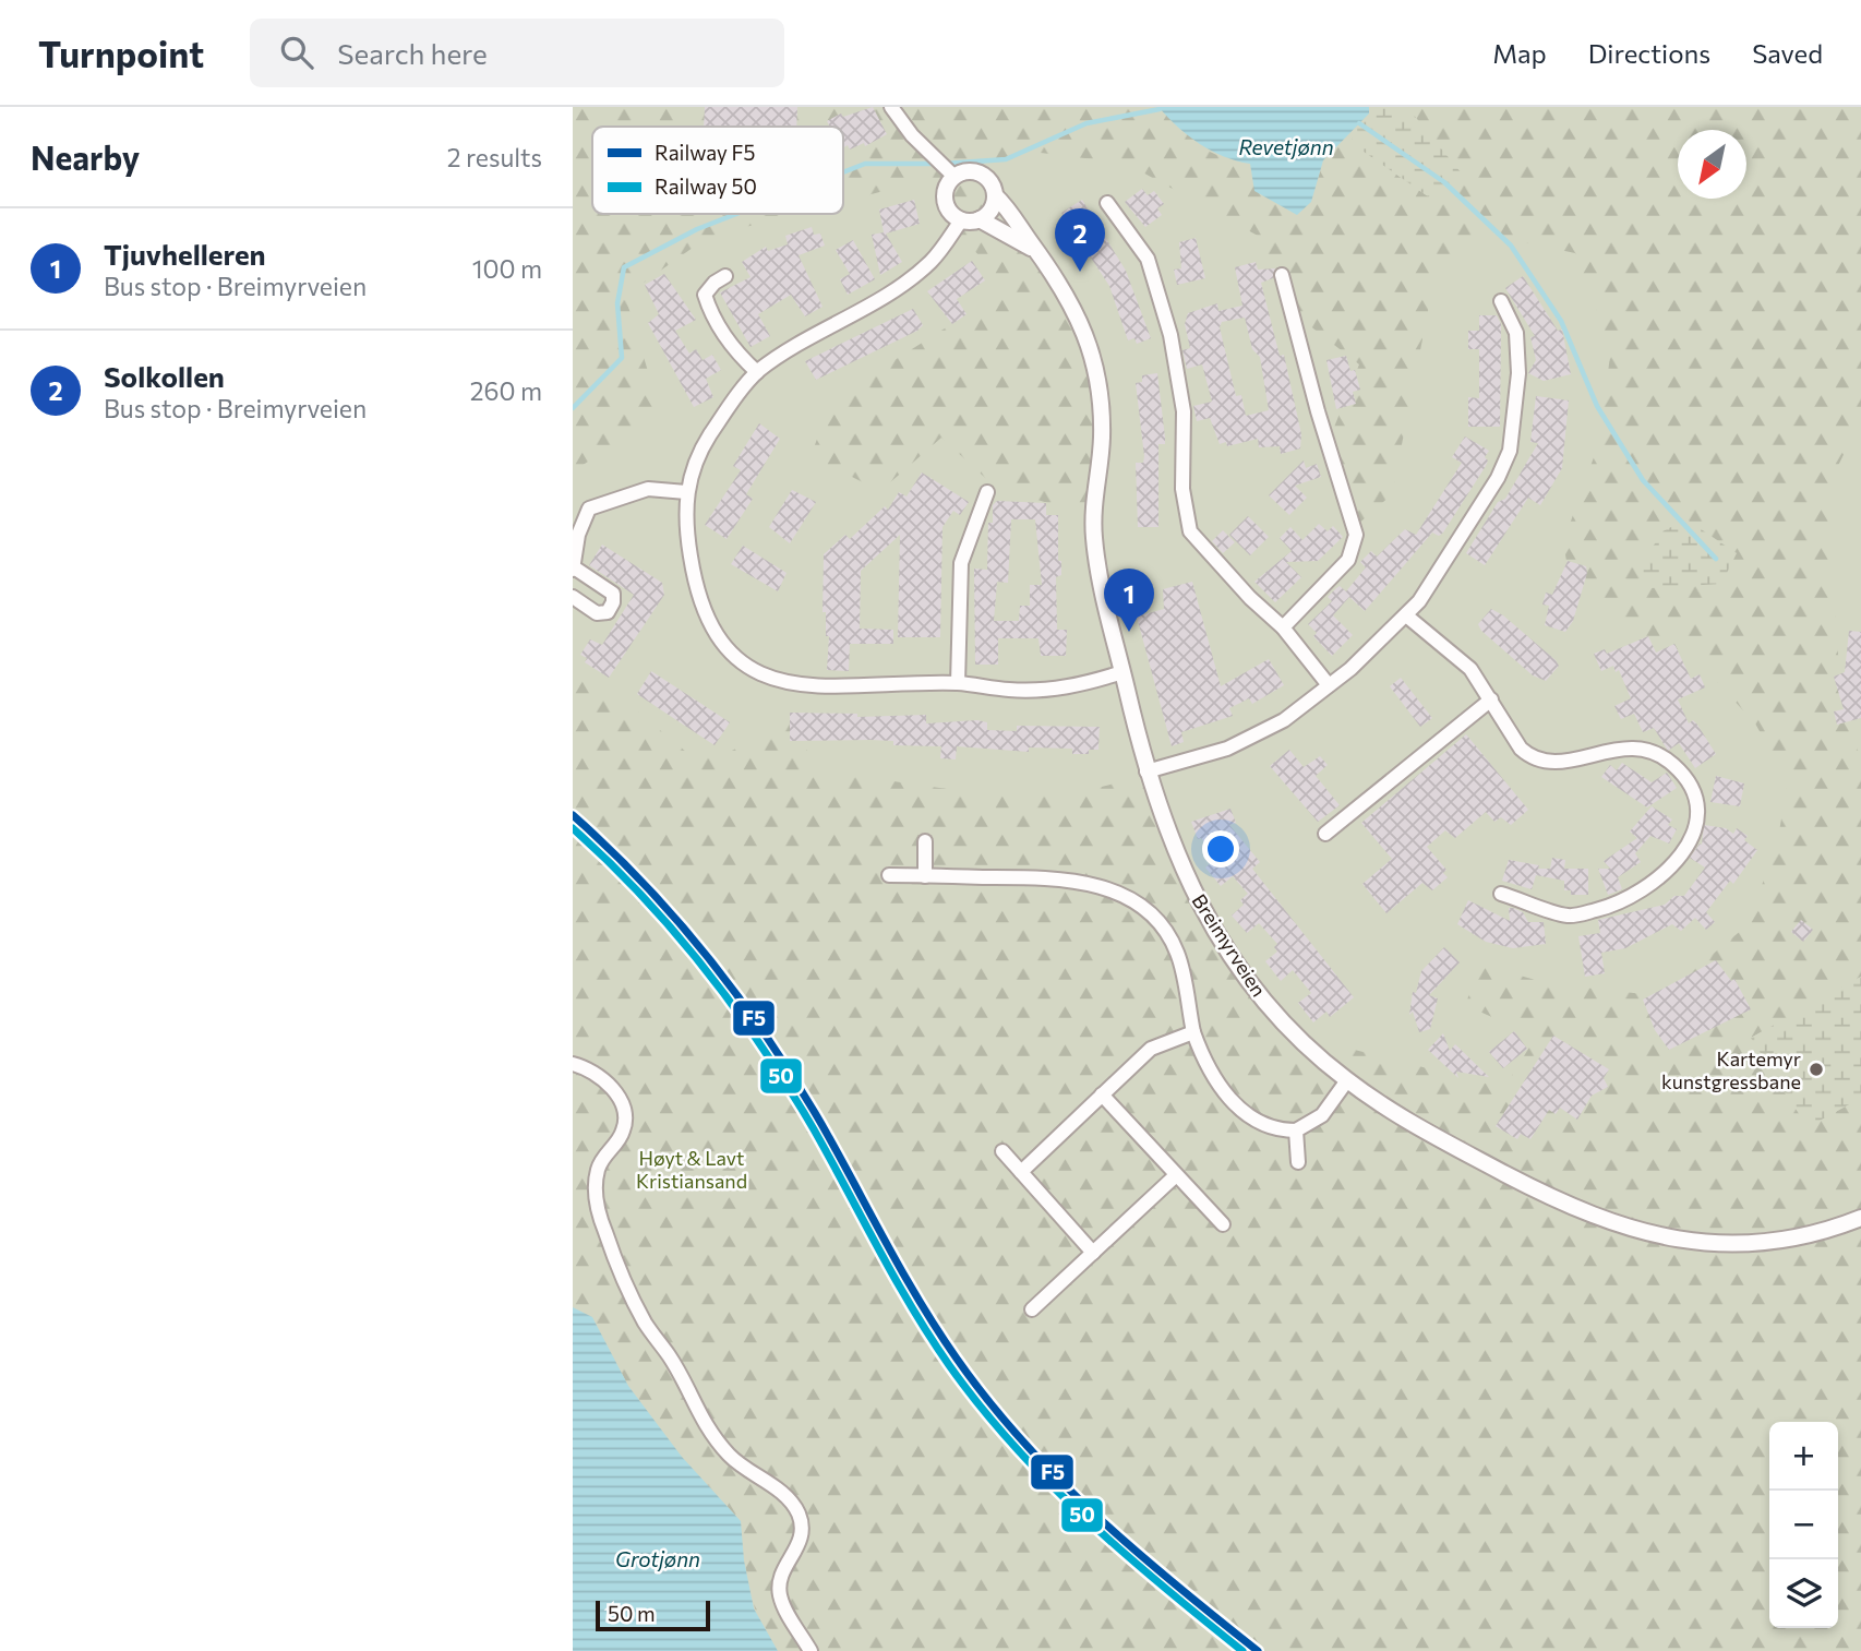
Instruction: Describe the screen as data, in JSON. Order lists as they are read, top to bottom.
{
  "streets": {
    "street": ["Breimyrveien"]
  },
  "water": ["Revetjønn", "Grotjønn"],
  "parks": ["Høyt & Lavt Kristiansand"],
  "places": ["Kartemyr kunstgressbane"],
  "lines": ["rail line F5", "rail line 50"],
  "legend": ["Railway F5", "Railway 50"],
  "scale_bar": "50 m",
  "north": "bottom left",
  "page": {
    "header": "Turnpoint",
    "search": "Search here",
    "nav": ["Map", "Directions", "Saved"],
    "heading": ["Nearby", "2 results"],
    "list": [
      {
        "mark": "1",
        "name": "Tjuvhelleren",
        "note": "Bus stop · Breimyrveien",
        "value": "100 m"
      },
      {
        "mark": "2",
        "name": "Solkollen",
        "note": "Bus stop · Breimyrveien",
        "value": "260 m"
      }
    ],
    "pins": ["2", "1"],
    "map_buttons": ["+", "−"],
    "scale": "50 m"
  }
}
